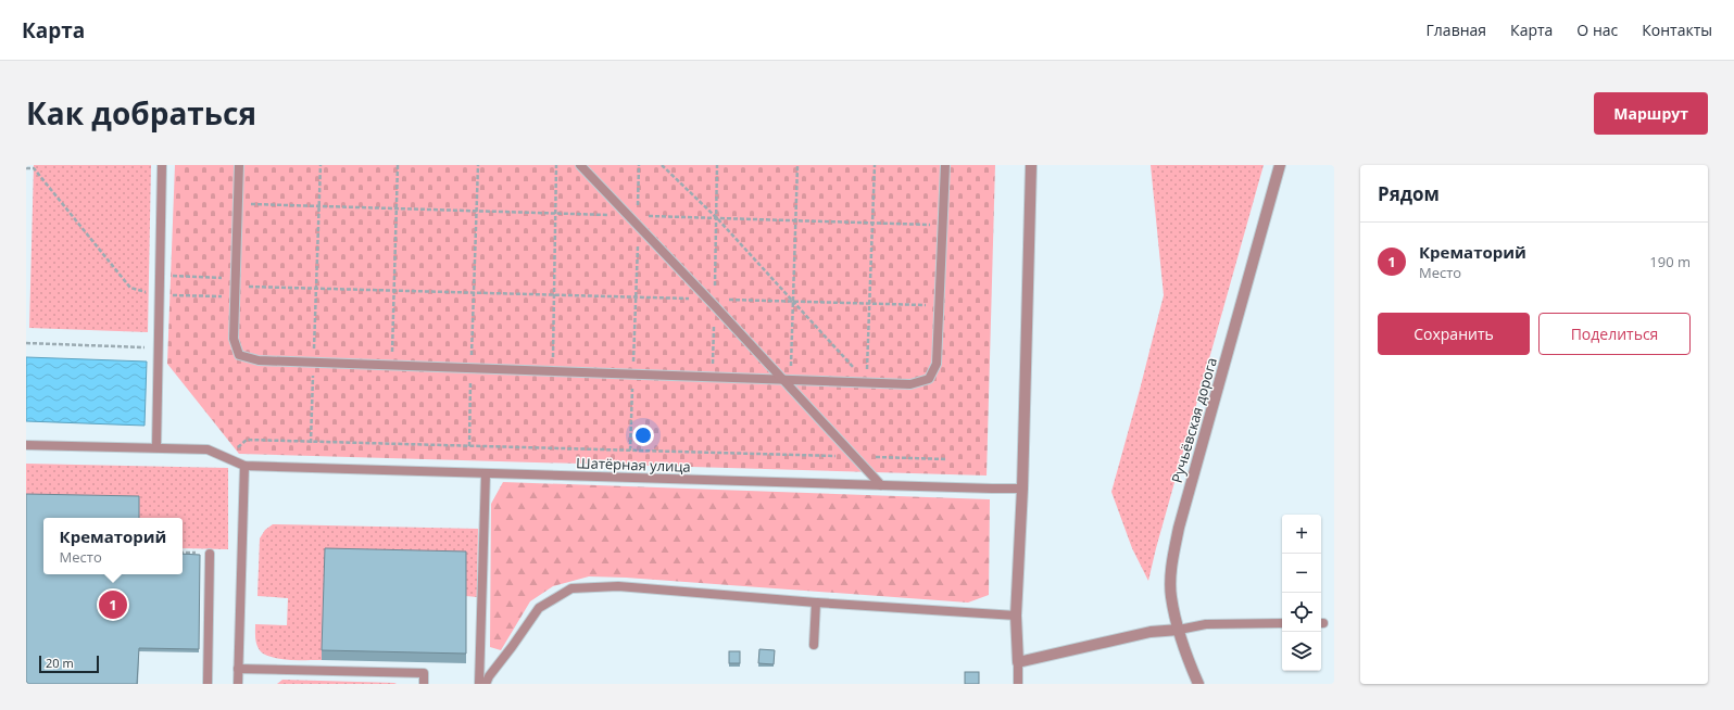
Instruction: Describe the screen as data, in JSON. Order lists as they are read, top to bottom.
{
  "streets": {
    "street": ["Ручьёвская дорога"],
    "lane": ["Шатёрная улица"]
  },
  "scale_bar": "20 m",
  "page": {
    "header": "Карта",
    "nav": [
      "Главная",
      "Карта",
      "О нас",
      "Контакты"
    ],
    "title": "Как добраться",
    "buttons": [
      "Маршрут",
      ["Сохранить", "Поделиться"]
    ],
    "heading": "Рядом",
    "list": [
      {
        "mark": "1",
        "name": "Крематорий",
        "note": "Место",
        "value": "190 m"
      }
    ],
    "map_buttons": ["+", "−"],
    "popup": ["Крематорий", "Место"],
    "pins": "1",
    "scale": "20 m"
  }
}
